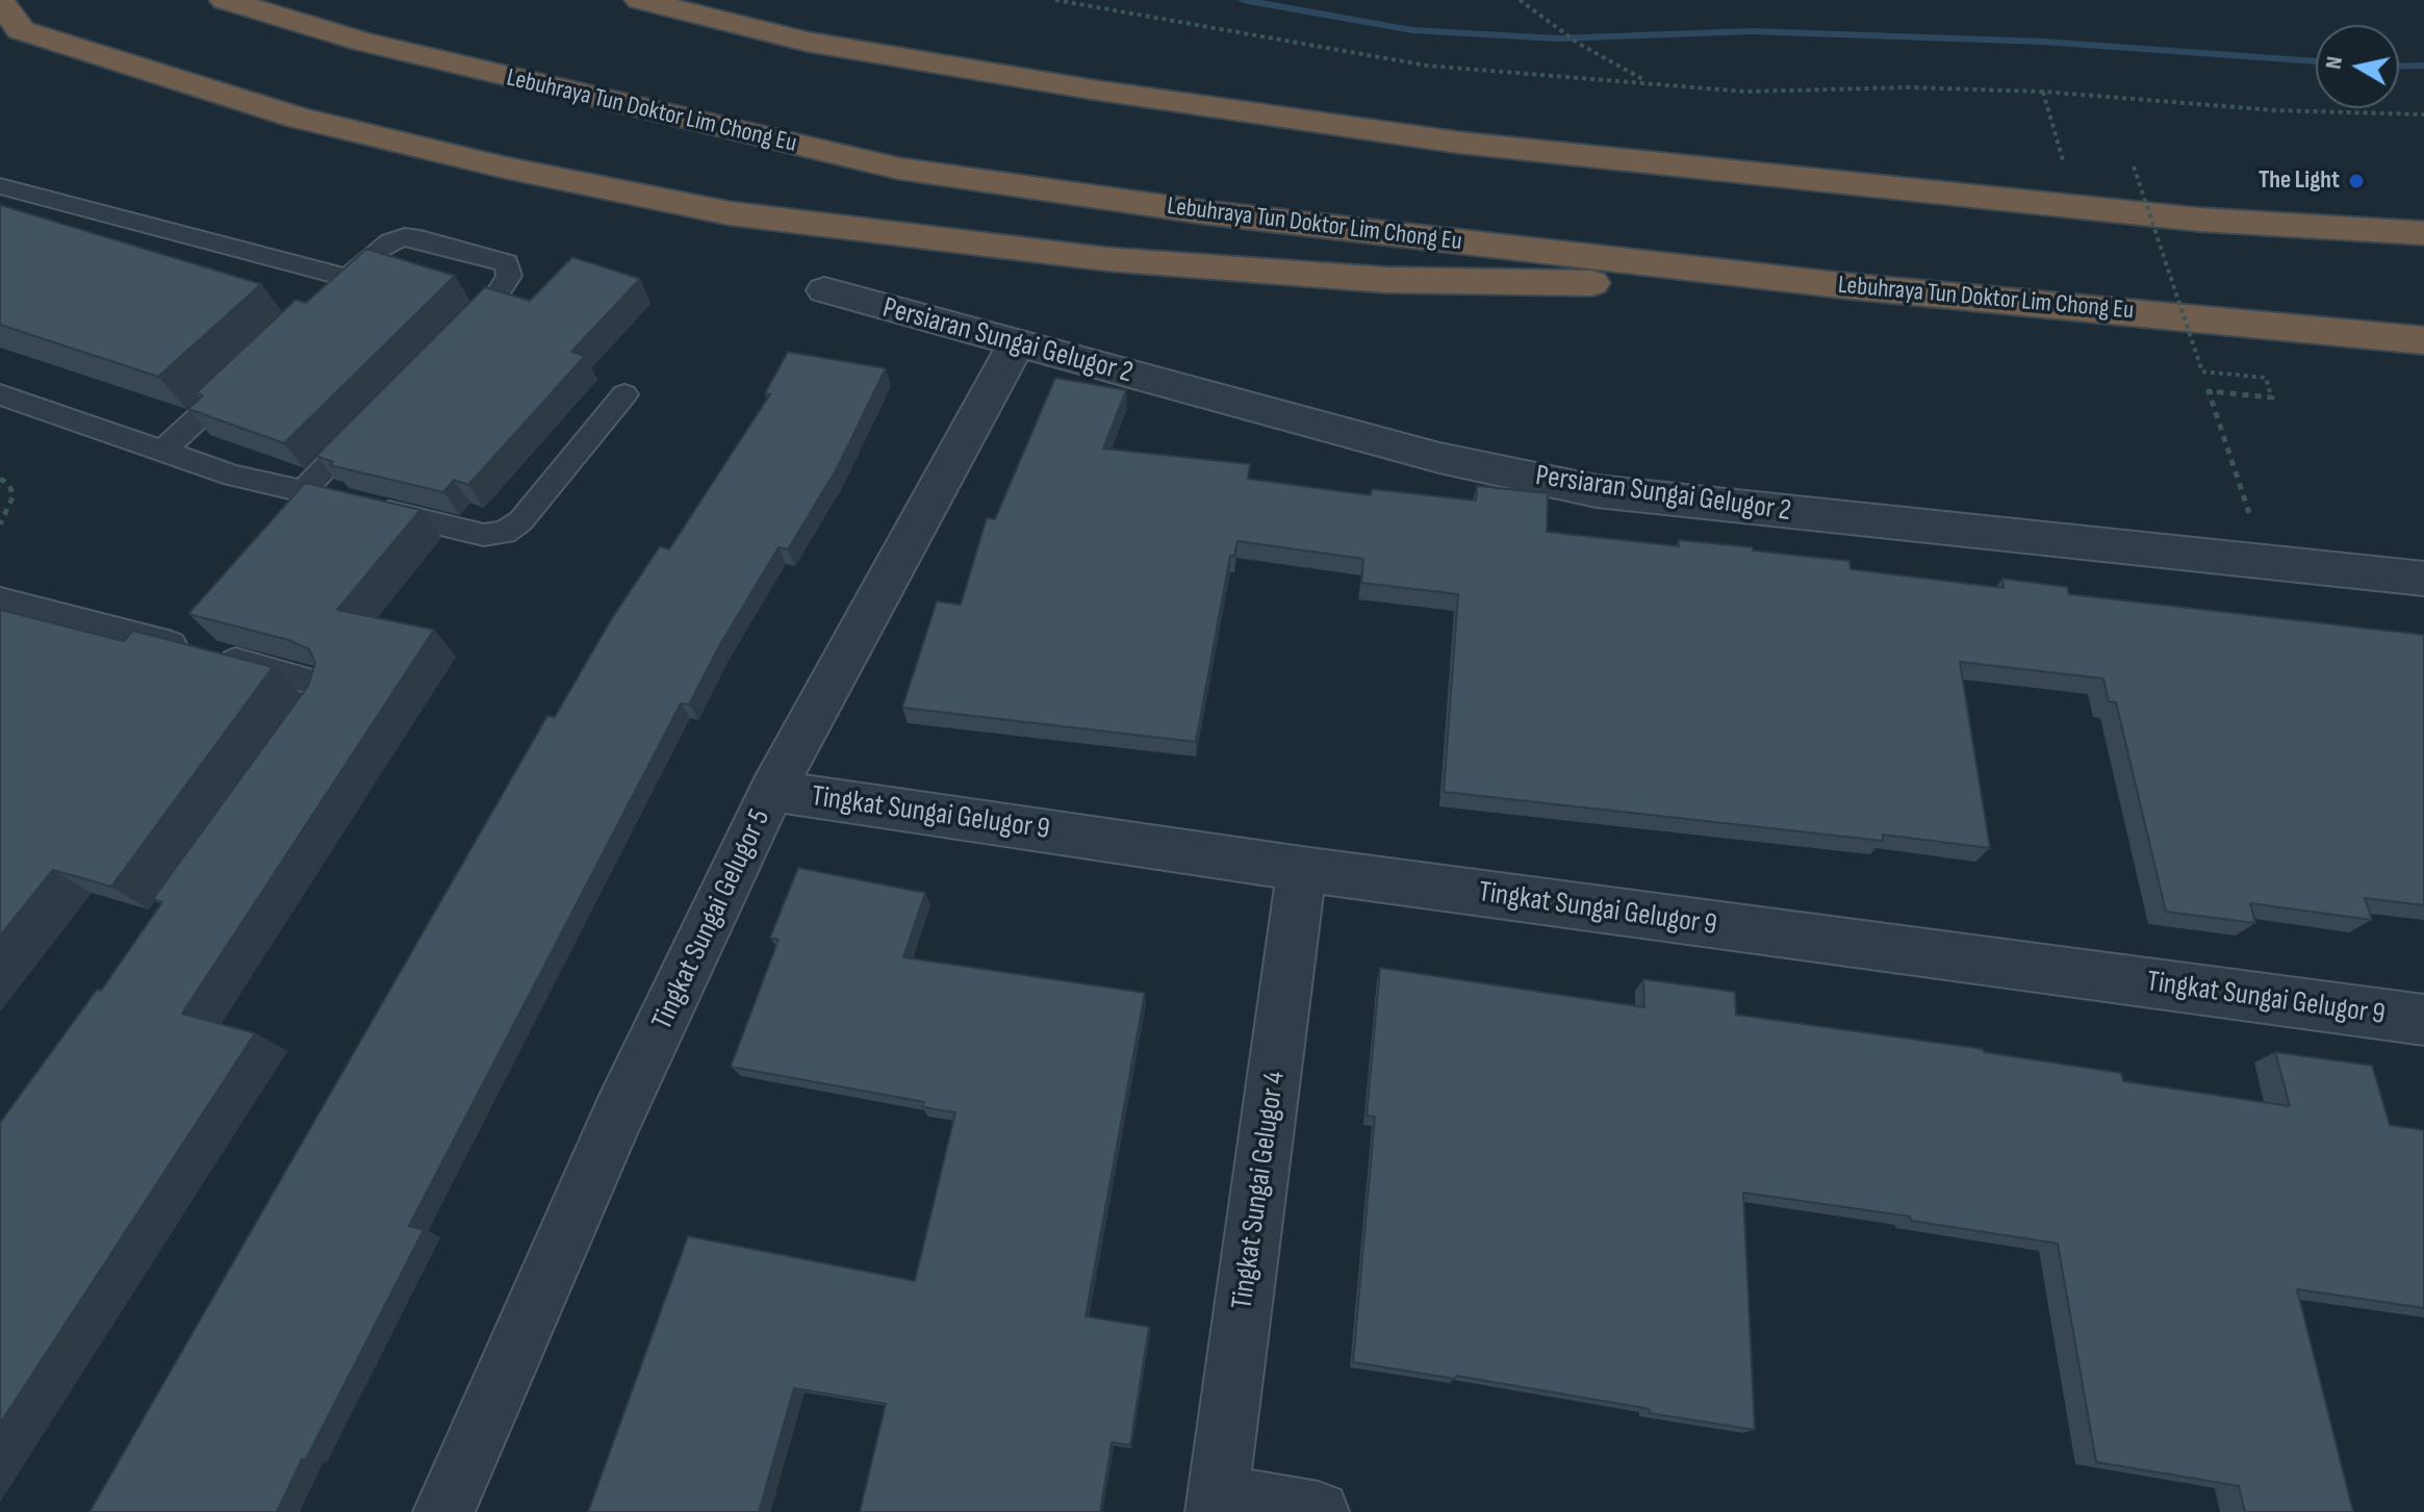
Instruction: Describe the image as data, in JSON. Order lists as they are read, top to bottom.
{
  "streets": {
    "highway": ["Lebuhraya Tun Doktor Lim Chong Eu"],
    "street": [
      "Persiaran Sungai Gelugor 2",
      "Tingkat Sungai Gelugor 9",
      "Tingkat Sungai Gelugor 5",
      "Tingkat Sungai Gelugor 4"
    ]
  },
  "crossings": [
    ["Persiaran Sungai Gelugor 2", "Tingkat Sungai Gelugor 5"],
    ["Tingkat Sungai Gelugor 9", "Tingkat Sungai Gelugor 5"],
    ["Tingkat Sungai Gelugor 9", "Tingkat Sungai Gelugor 4"]
  ],
  "places": ["The Light"],
  "north": "left"
}
